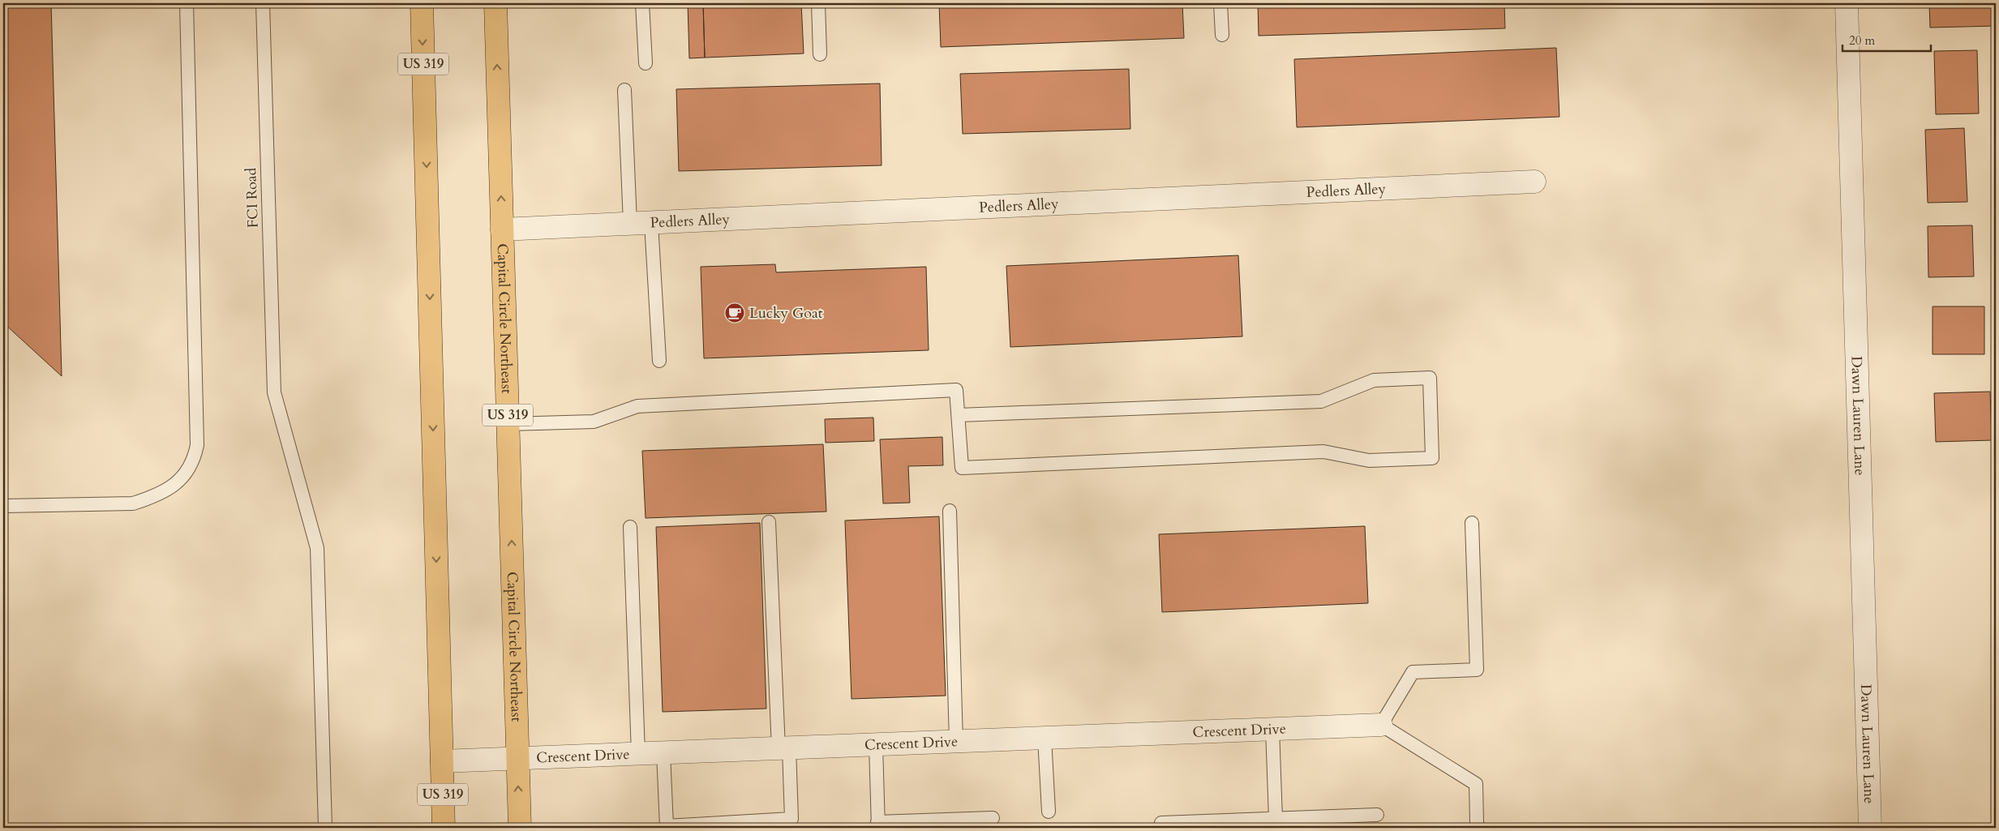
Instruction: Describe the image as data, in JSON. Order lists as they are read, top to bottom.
{
  "streets": {
    "main road": ["US 319", "Capital Circle Northeast"],
    "street": ["Pedlers Alley", "Dawn Lauren Lane", "Crescent Drive"],
    "lane": ["FCI Road"]
  },
  "crossings": [
    ["US 319", "Crescent Drive"],
    ["Pedlers Alley", "Capital Circle Northeast"],
    ["Capital Circle Northeast", "Crescent Drive"]
  ],
  "places": {
    "cafe": ["Lucky Goat"]
  },
  "scale_bar": "20 m"
}
